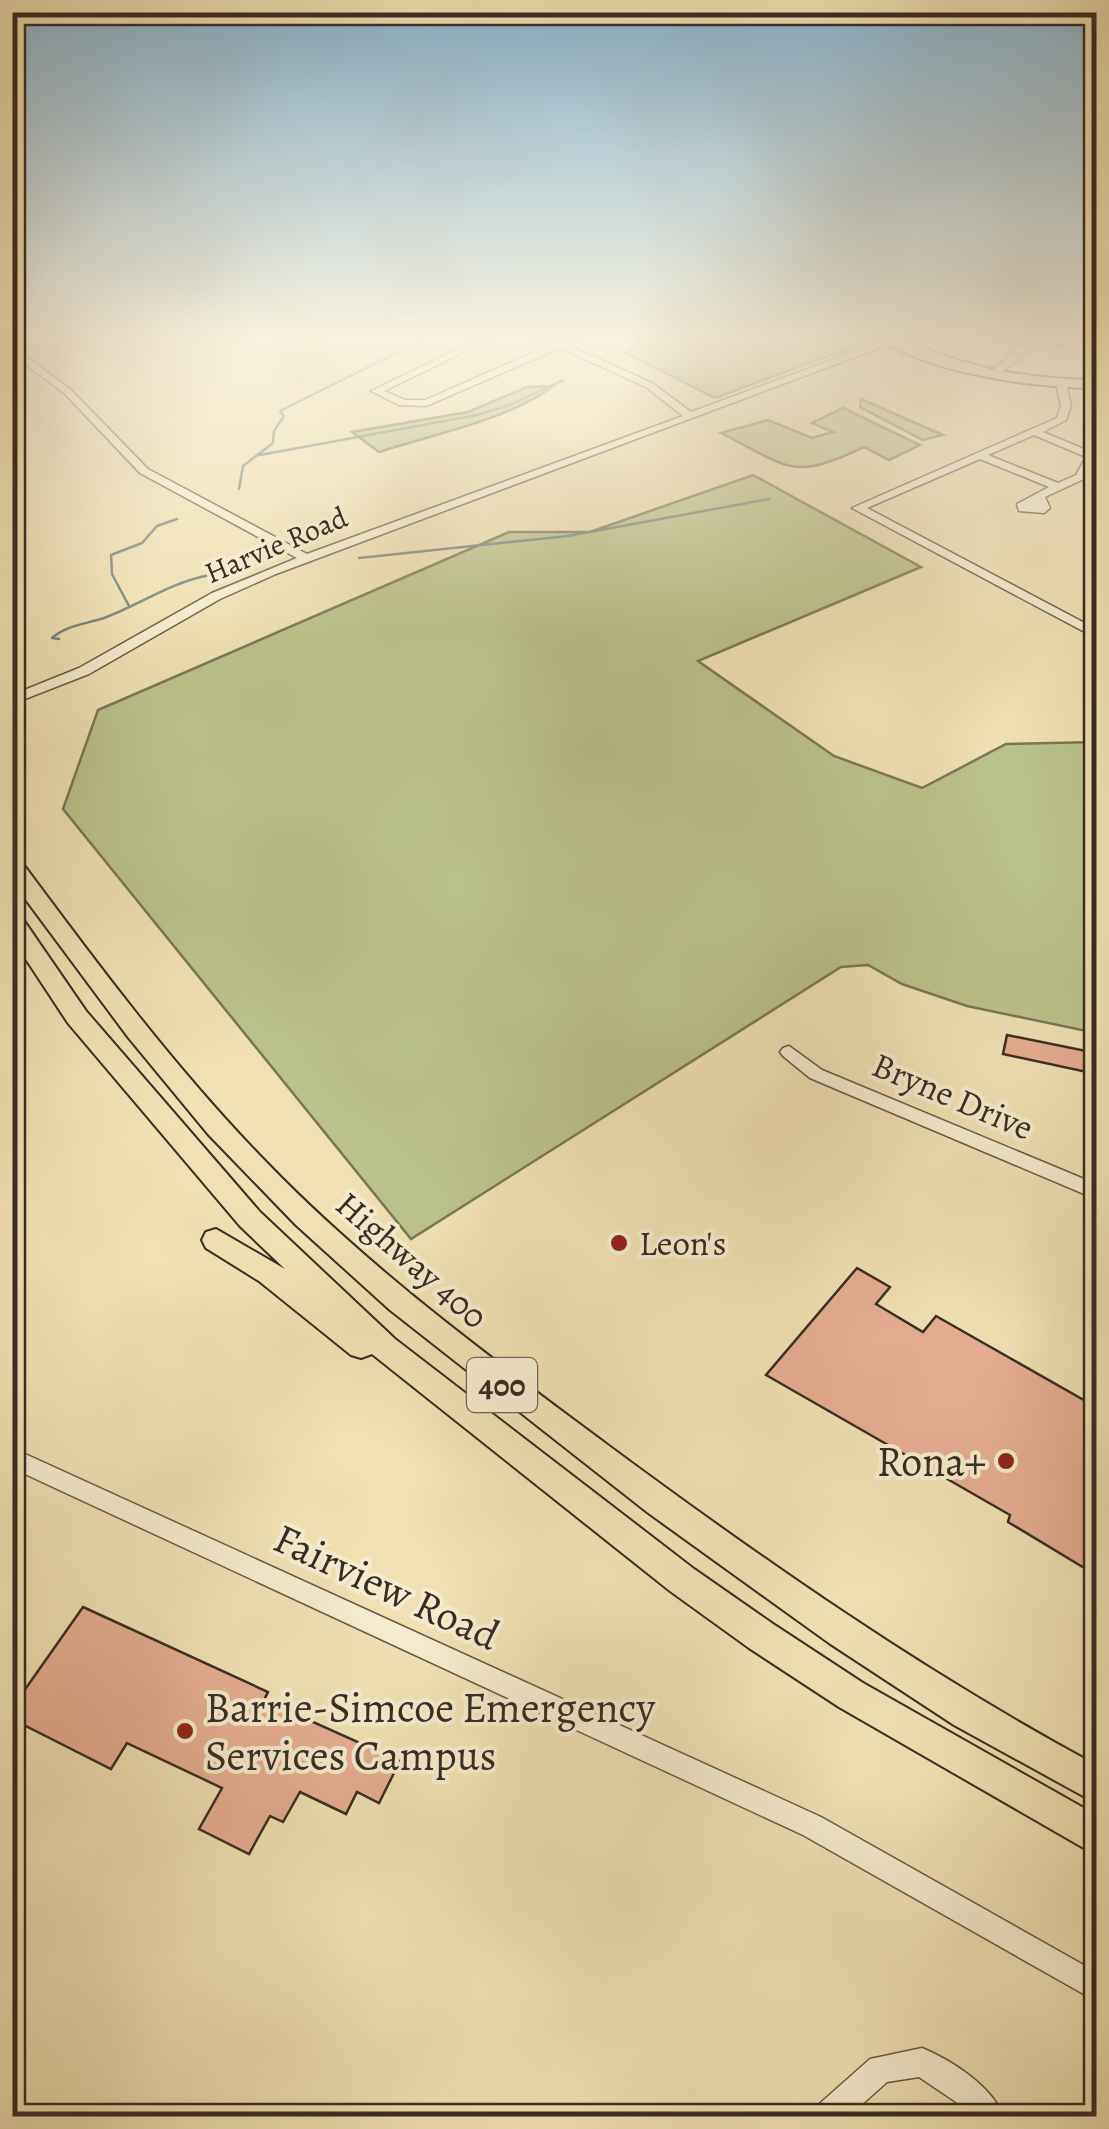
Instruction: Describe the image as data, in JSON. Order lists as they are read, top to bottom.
{
  "streets": {
    "highway": ["Highway 400", "400"],
    "street": ["Harvie Road", "Bryne Drive", "Fairview Road"]
  },
  "places": ["Leon's", "Rona+", "Barrie-Simcoe Emergency Services Campus"]
}
